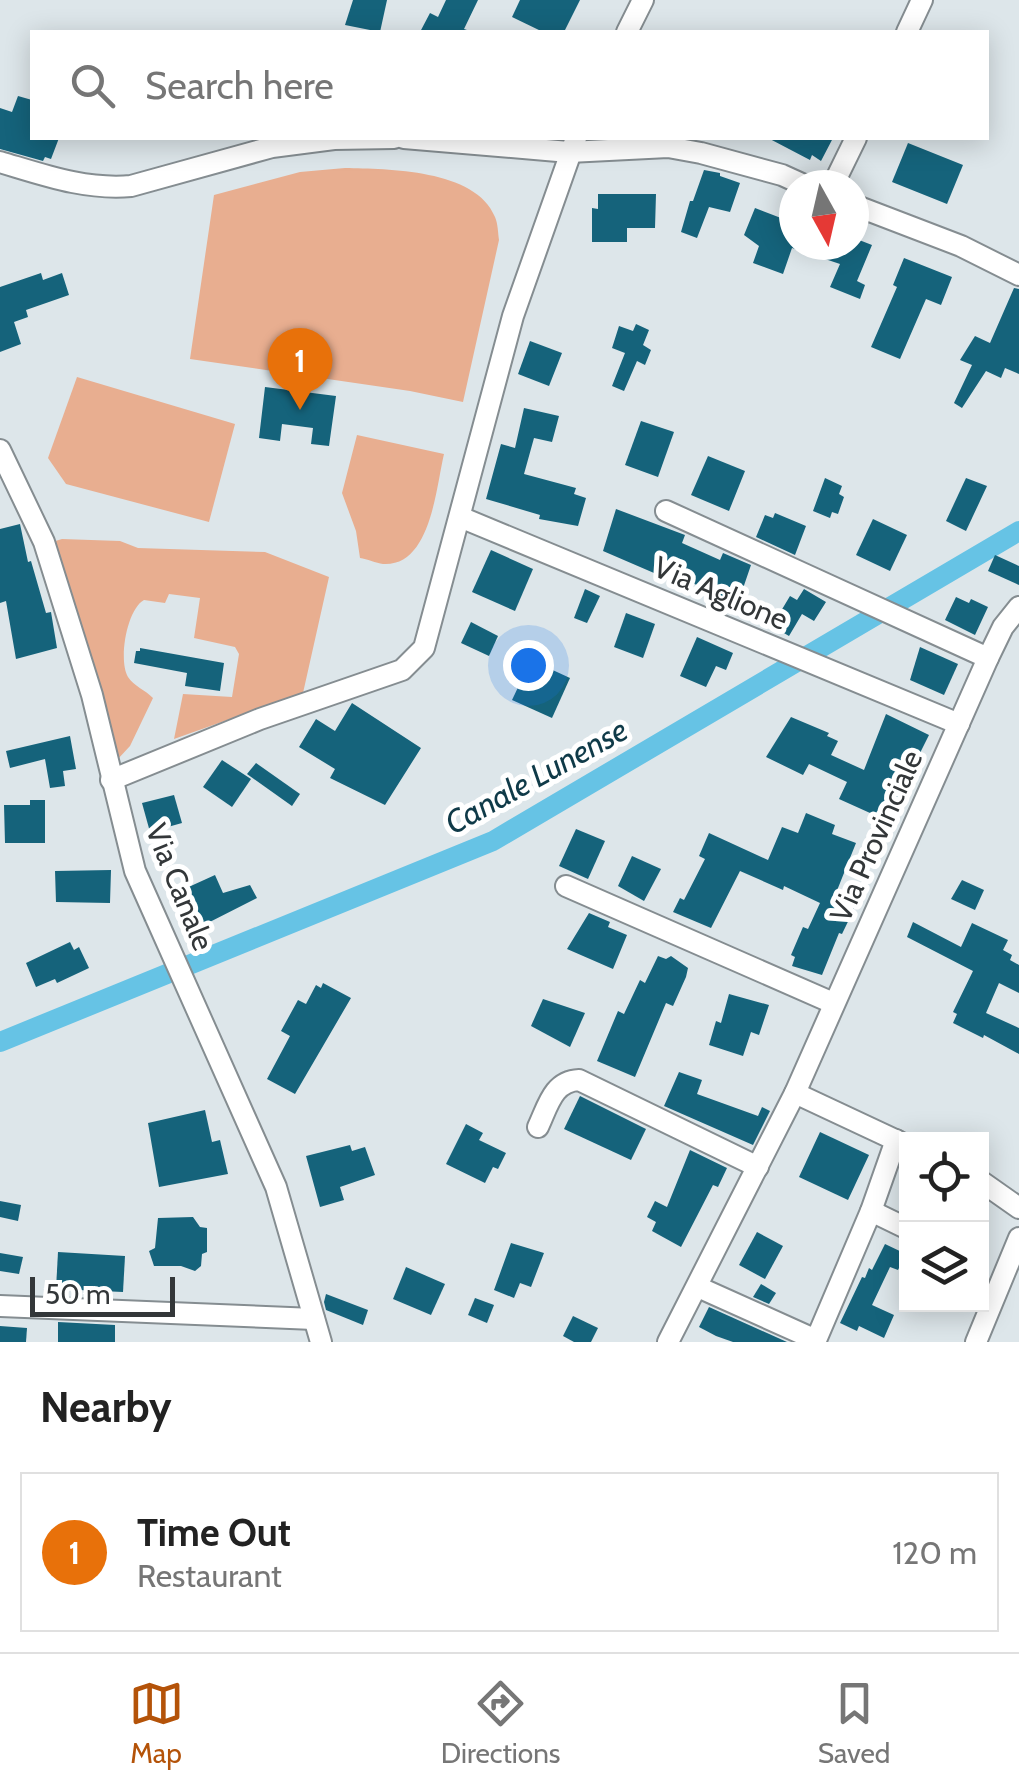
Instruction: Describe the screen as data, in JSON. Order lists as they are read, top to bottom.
{
  "streets": {
    "street": ["Via Aglione", "Via Provinciale", "Via Canale"]
  },
  "crossings": [
    ["Via Aglione", "Via Provinciale"]
  ],
  "water": ["Canale Lunense"],
  "scale_bar": "50 m",
  "north": "bottom",
  "page": {
    "search": "Search here",
    "pins": "1",
    "scale": "50 m",
    "heading": "Nearby",
    "list": [
      {
        "mark": "1",
        "name": "Time Out",
        "note": "Restaurant",
        "value": "120 m"
      }
    ],
    "nav": ["Map", "Directions", "Saved"]
  }
}
